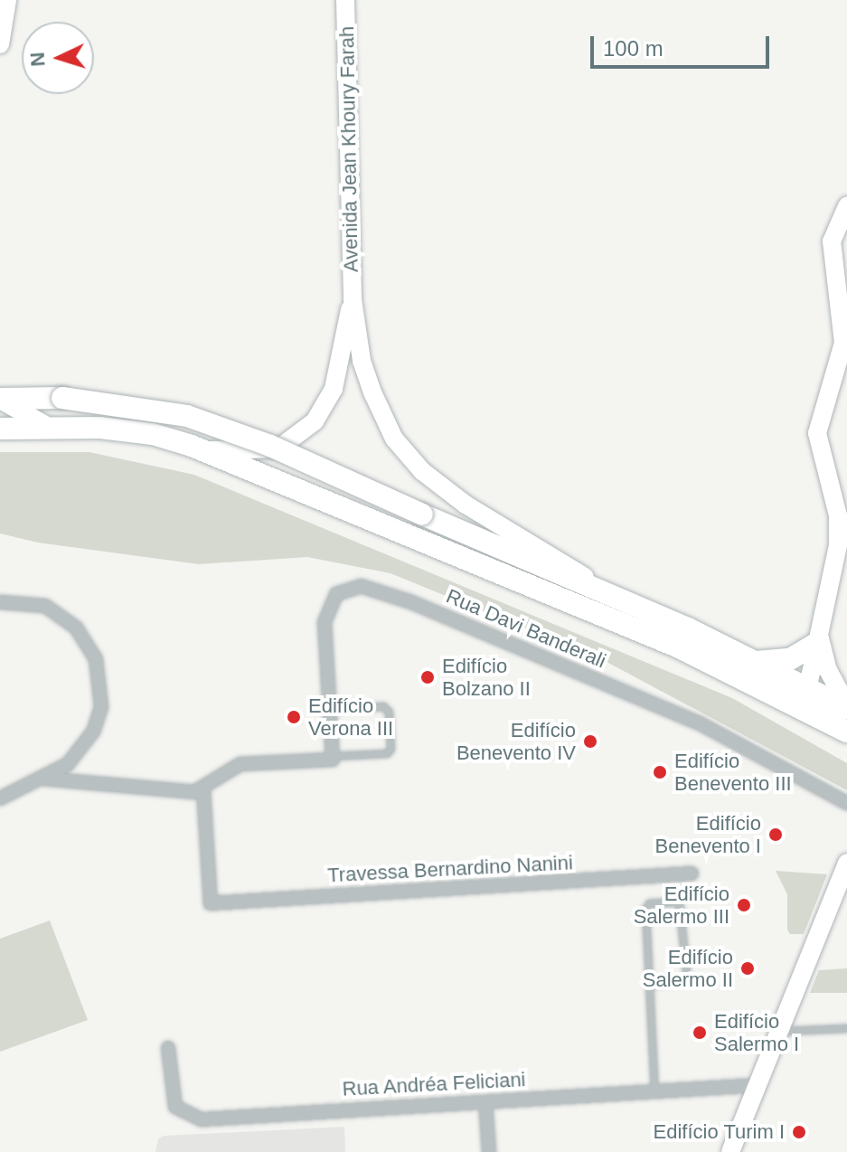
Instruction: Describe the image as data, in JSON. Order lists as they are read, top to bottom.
{
  "streets": {
    "street": [
      "Avenida Jean Khoury Farah",
      "Rua Davi Banderali",
      "Travessa Bernardino Nanini",
      "Rua Andréa Feliciani"
    ]
  },
  "places": [
    "Edifício Bolzano II",
    "Edifício Verona III",
    "Edifício Benevento IV",
    "Edifício Benevento III",
    "Edifício Benevento I",
    "Edifício Salermo III",
    "Edifício Salermo II",
    "Edifício Salermo I",
    "Edifício Turim I"
  ],
  "scale_bar": "100 m",
  "north": "left"
}
